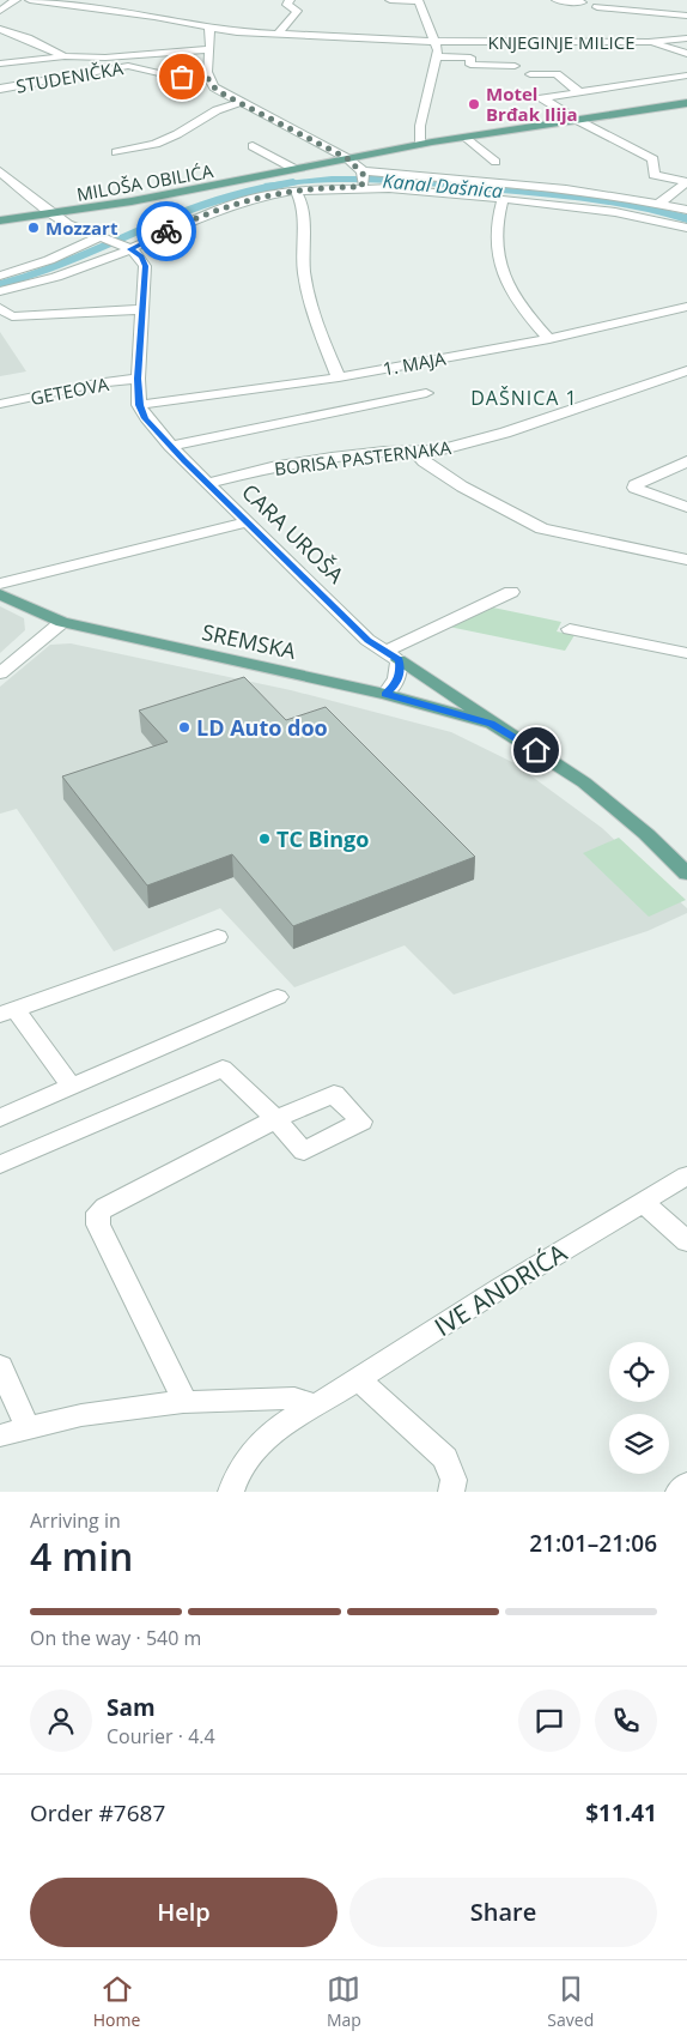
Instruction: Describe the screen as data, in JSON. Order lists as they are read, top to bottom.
{
  "streets": {
    "main road": ["MILOŠA OBILIĆA", "SREMSKA"],
    "street": [
      "KNJEGINJE MILICE",
      "STUDENIČKA",
      "1. MAJA",
      "GETEOVA",
      "BORISA PASTERNAKA",
      "CARA UROŠA",
      "IVE ANDRIĆA"
    ]
  },
  "crossings": [
    ["1. MAJA", "CARA UROŠA"],
    ["BORISA PASTERNAKA", "CARA UROŠA"]
  ],
  "districts": ["DAŠNICA 1"],
  "water": ["Kanal Dašnica"],
  "places": [
    "Motel Brđak Ilija",
    "Mozzart",
    "LD Auto doo",
    "TC Bingo"
  ],
  "page": {
    "heading": ["4 min", "Arriving in", "21:01–21:06"],
    "panel": [
      "Sam",
      "Courier · 4.4",
      "Order #7687",
      "$11.41"
    ],
    "bar": "On the way · 540 m",
    "buttons": ["Help", "Share"],
    "tabs": ["Home", "Map", "Saved"]
  }
}
